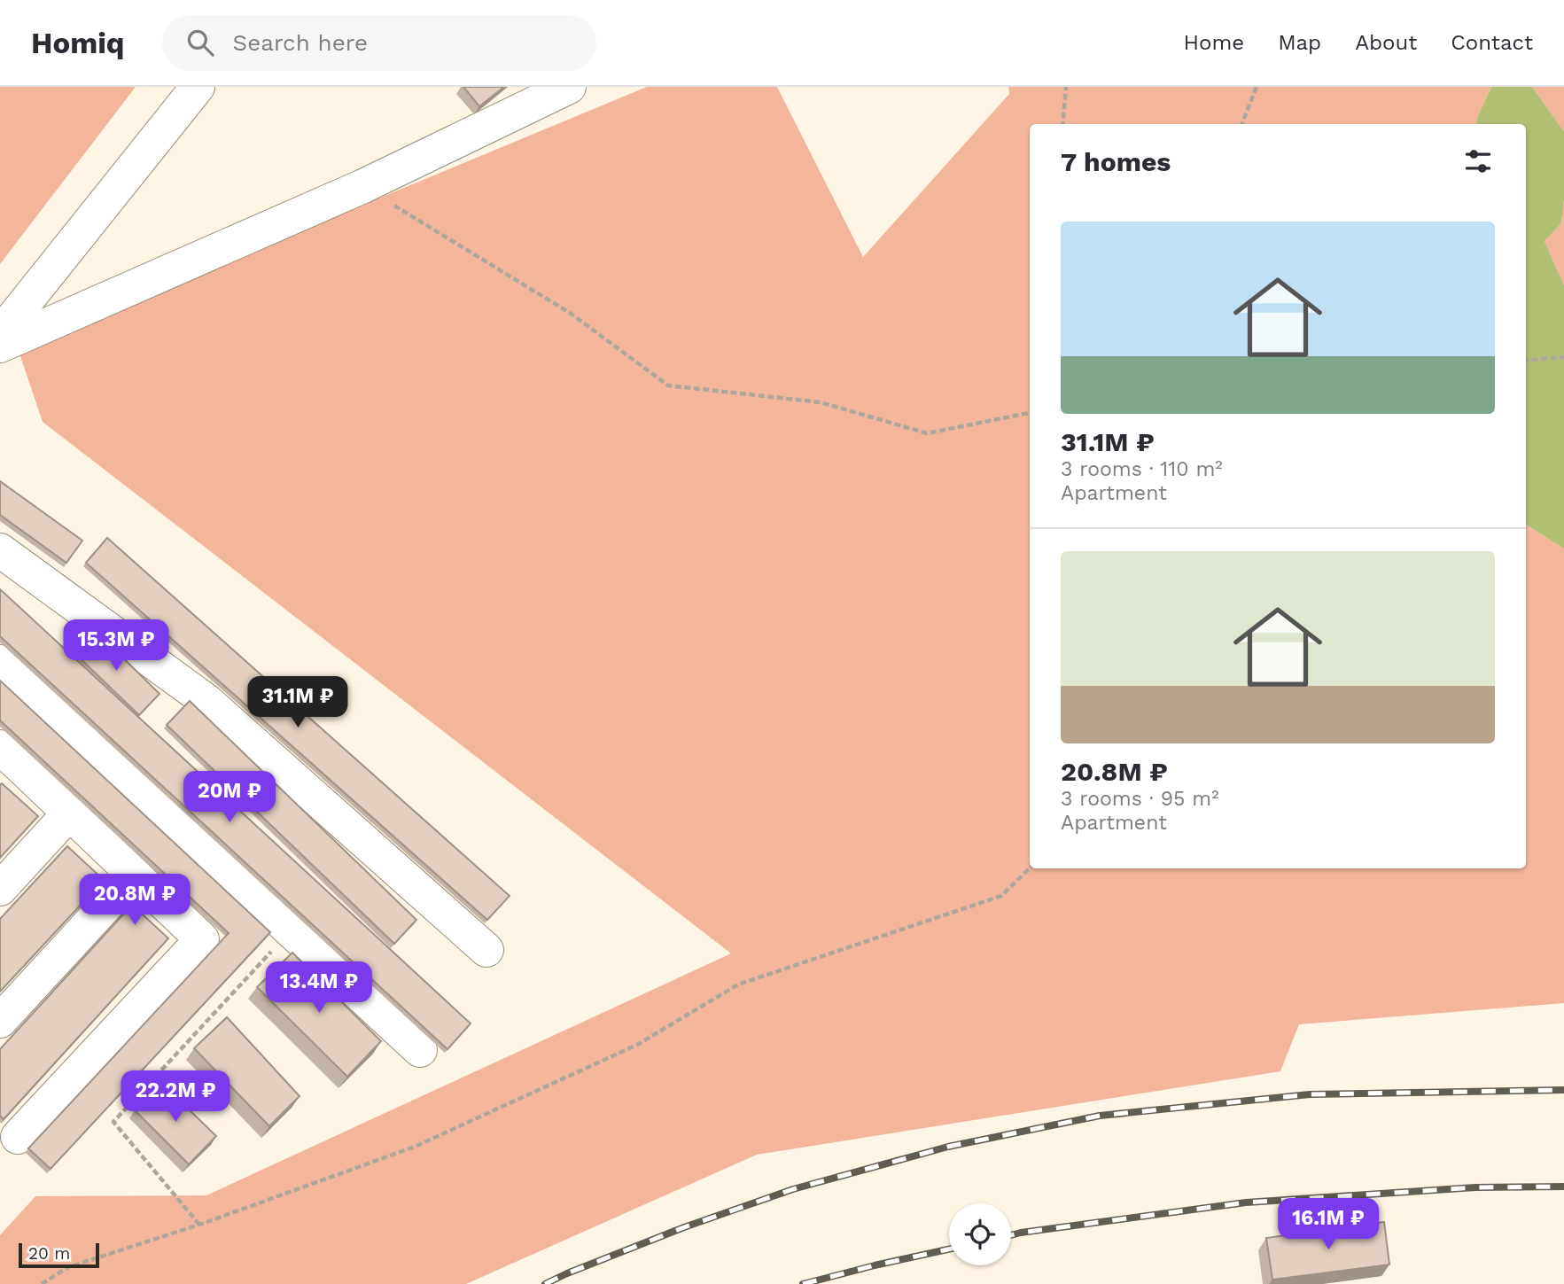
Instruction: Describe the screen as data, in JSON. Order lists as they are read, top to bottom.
{
  "scale_bar": "20 m",
  "page": {
    "header": "Homiq",
    "search": "Search here",
    "nav": [
      "Home",
      "Map",
      "About",
      "Contact"
    ],
    "heading": "7 homes",
    "list": [
      {
        "name": "31.1M ₽",
        "note": "3 rooms · 110 m² · Apartment"
      },
      {
        "name": "20.8M ₽",
        "note": "3 rooms · 95 m² · Apartment"
      }
    ],
    "price": [
      "15.3M ₽",
      "31.1M ₽",
      "20M ₽",
      "20.8M ₽",
      "13.4M ₽",
      "22.2M ₽",
      "16.1M ₽"
    ],
    "scale": "20 m"
  }
}
